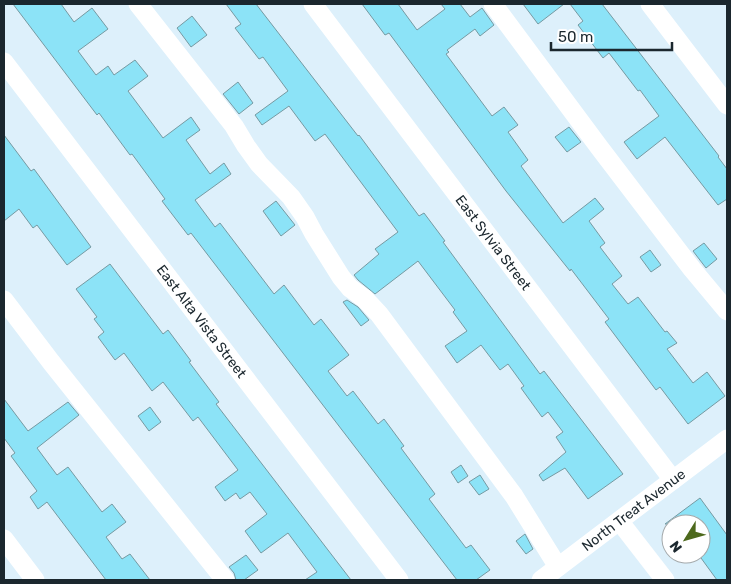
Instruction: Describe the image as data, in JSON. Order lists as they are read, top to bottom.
{
  "streets": {
    "street": ["East Sylvia Street", "East Alta Vista Street", "North Treat Avenue"]
  },
  "crossings": [
    ["East Sylvia Street", "North Treat Avenue"]
  ],
  "scale_bar": "50 m",
  "north": "bottom left"
}
